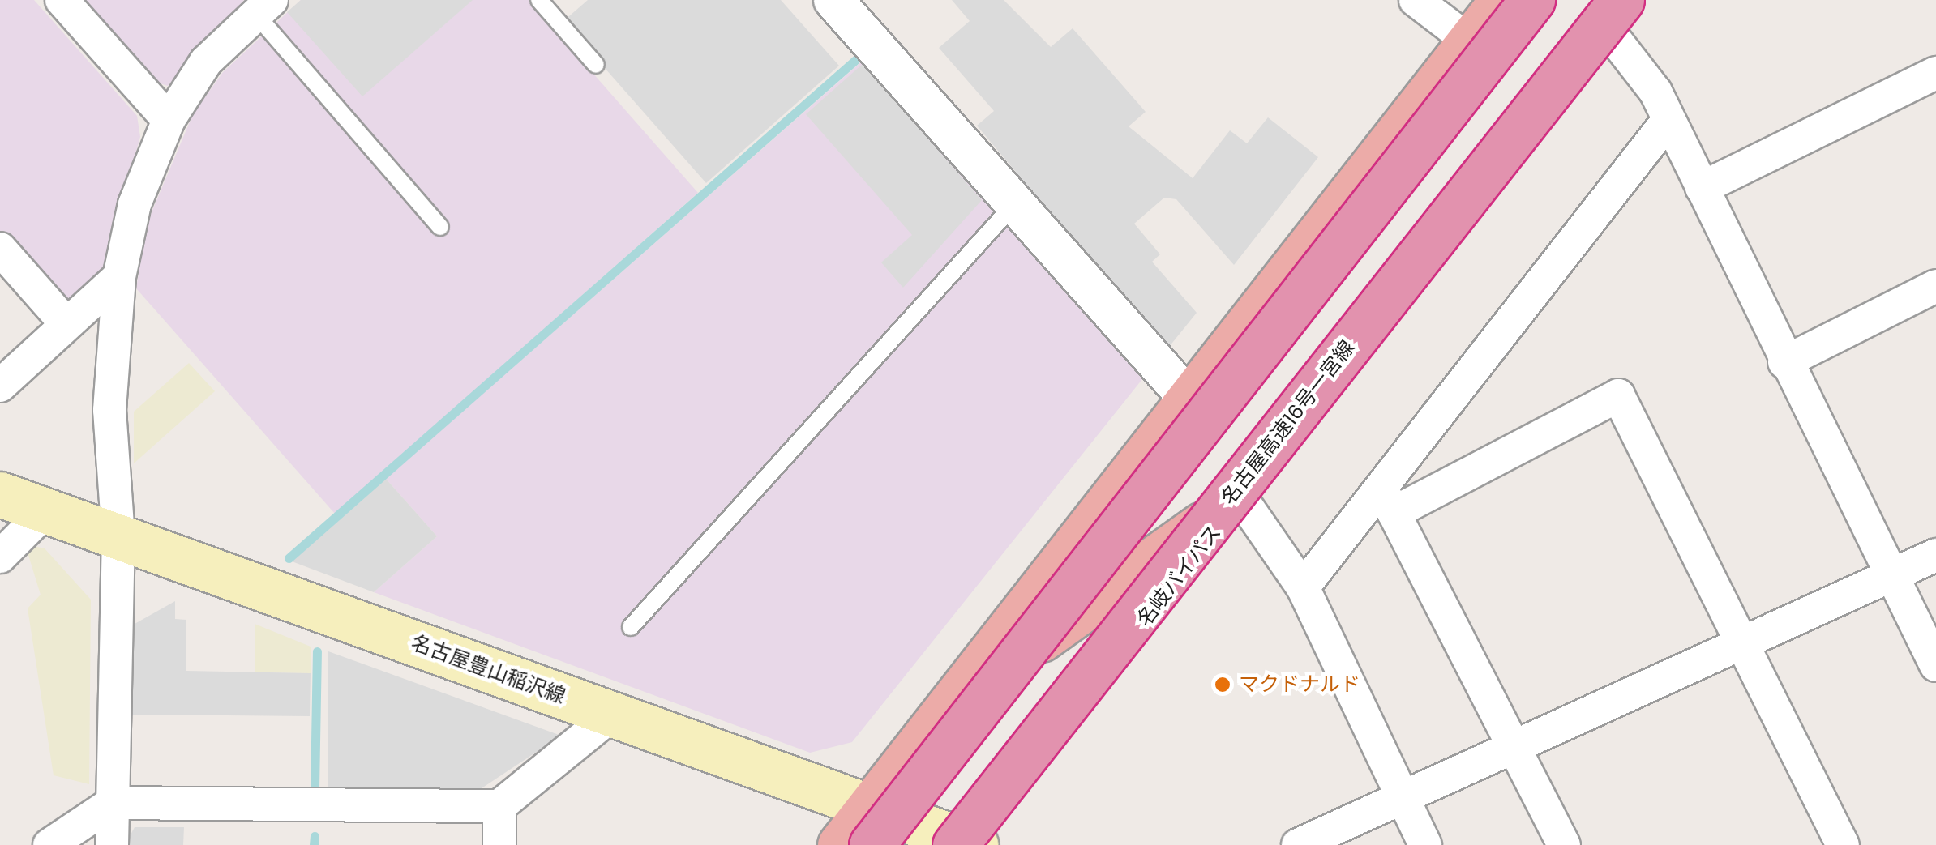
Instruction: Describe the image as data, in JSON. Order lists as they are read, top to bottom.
{
  "streets": {
    "highway": ["名古屋高速16号一宮線", "名岐バイパス"],
    "main road": ["名古屋豊山稲沢線"]
  },
  "crossings": [
    ["名古屋高速16号一宮線", "名岐バイパス"],
    ["名古屋高速16号一宮線", "名古屋豊山稲沢線"],
    ["名岐バイパス", "名古屋豊山稲沢線"]
  ],
  "places": ["マクドナルド"]
}
